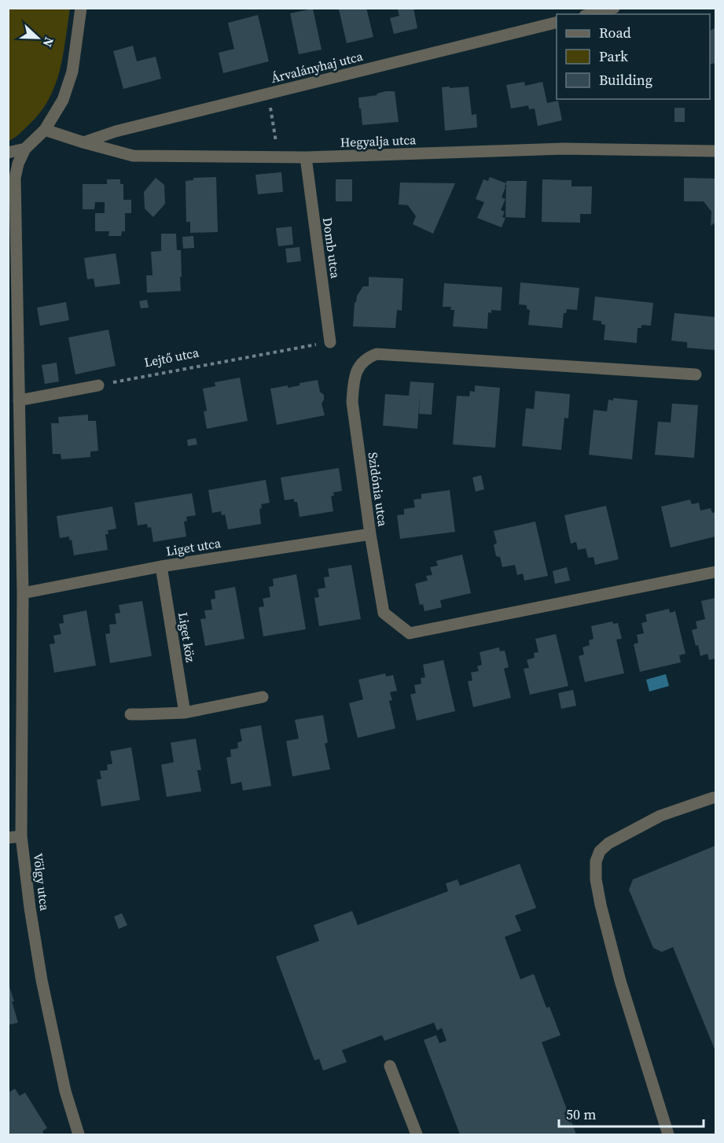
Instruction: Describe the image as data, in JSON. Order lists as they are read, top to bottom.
{
  "streets": {
    "street": [
      "Árvalányhaj utca",
      "Hegyalja utca",
      "Domb utca",
      "Szidónia utca",
      "Liget utca",
      "Liget köz",
      "Völgy utca"
    ],
    "path": ["Lejtő utca"]
  },
  "crossings": [
    ["Árvalányhaj utca", "Hegyalja utca"],
    ["Hegyalja utca", "Domb utca"],
    ["Domb utca", "Lejtő utca"],
    ["Szidónia utca", "Liget utca"],
    ["Liget utca", "Liget köz"],
    ["Liget utca", "Völgy utca"]
  ],
  "legend": ["Road", "Park", "Building"],
  "scale_bar": "50 m",
  "north": "right"
}
